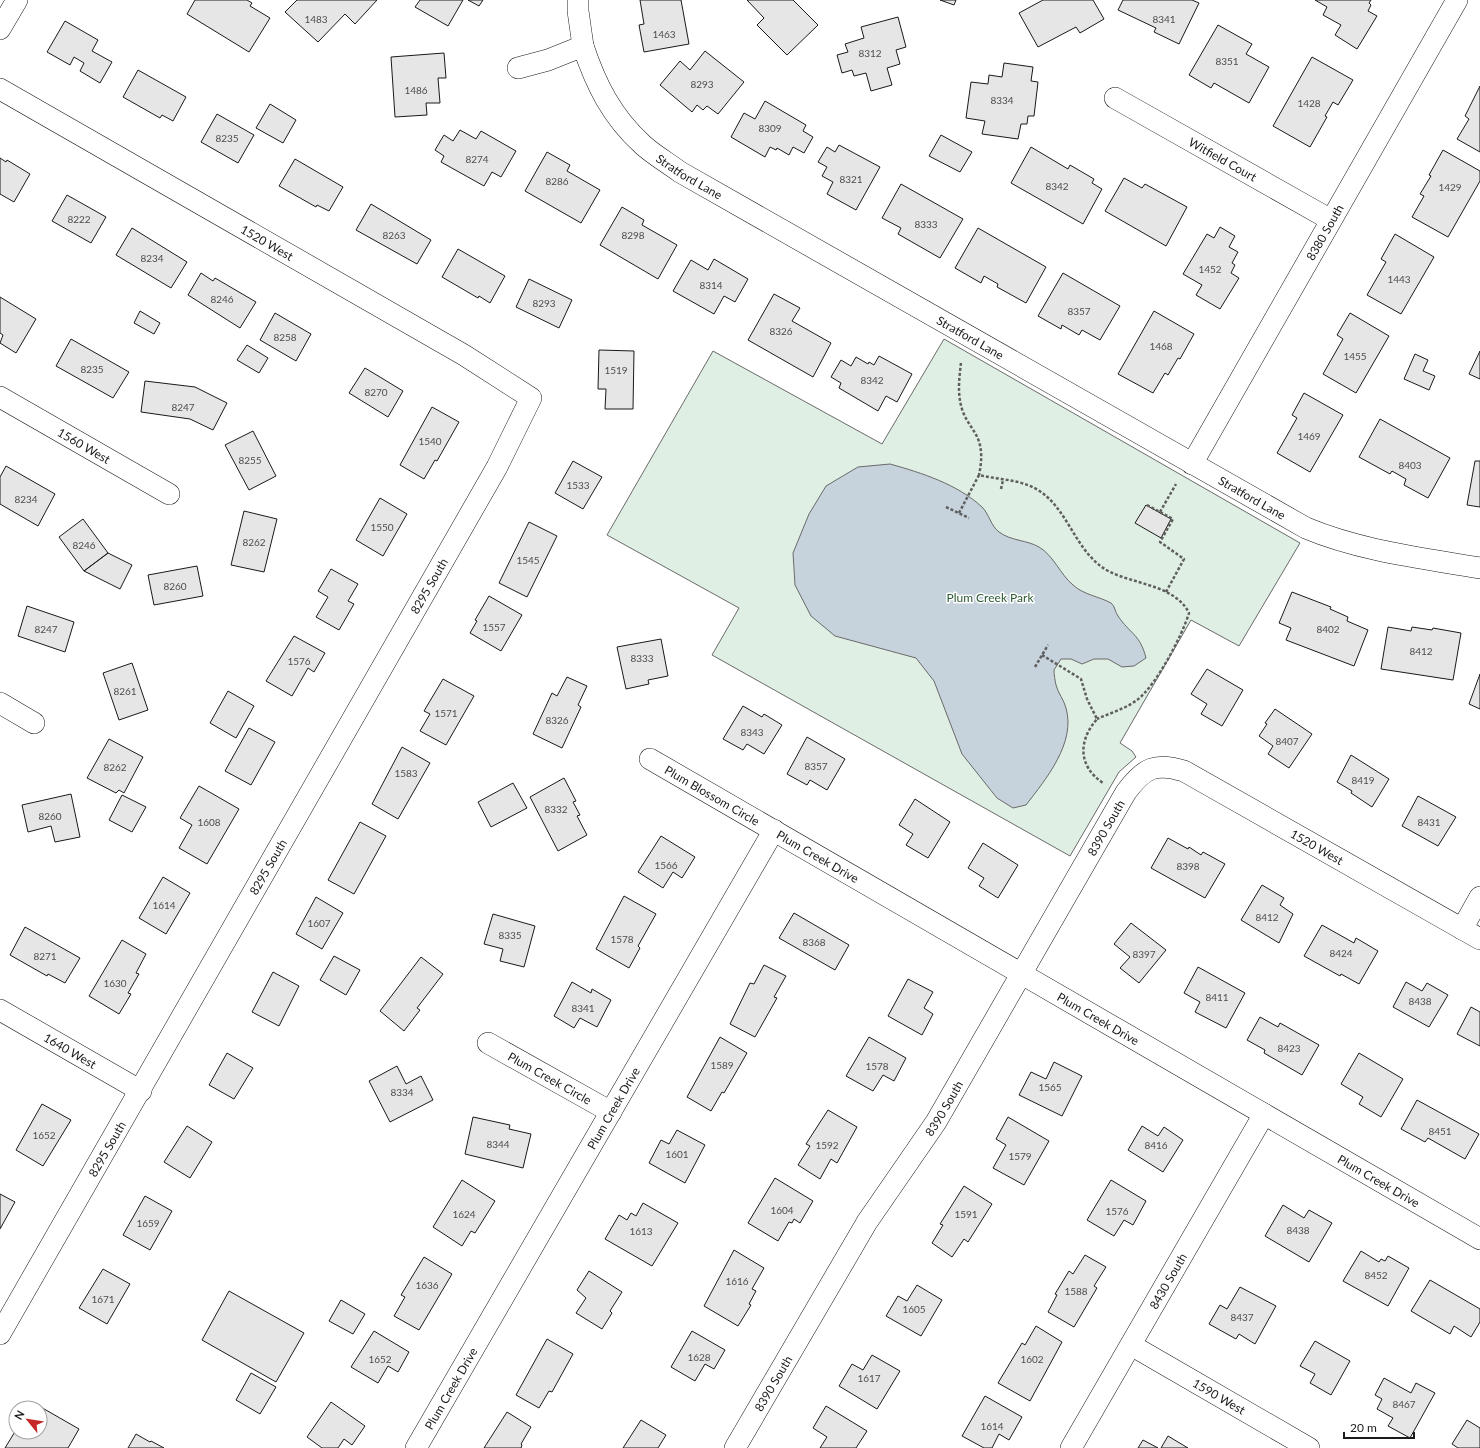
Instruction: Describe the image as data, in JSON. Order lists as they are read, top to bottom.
{
  "streets": {
    "street": [
      "Witfield Court",
      "Stratford Lane",
      "8380 South",
      "1520 West",
      "1560 West",
      "8295 South",
      "Plum Blossom Circle",
      "8390 South",
      "Plum Creek Drive",
      "1640 West",
      "Plum Creek Circle",
      "8430 South",
      "1590 West"
    ]
  },
  "crossings": [
    ["Witfield Court", "8380 South"],
    ["Stratford Lane", "8380 South"],
    ["1520 West", "8295 South"],
    ["1520 West", "8390 South"],
    ["8295 South", "1640 West"],
    ["Plum Blossom Circle", "Plum Creek Drive"],
    ["8390 South", "Plum Creek Drive"],
    ["Plum Creek Drive", "Plum Creek Circle"],
    ["Plum Creek Drive", "8430 South"],
    ["8430 South", "1590 West"]
  ],
  "parks": ["Plum Creek Park"],
  "house_numbers": [
    "1483",
    "8341",
    "1463",
    "8312",
    "8351",
    "8293",
    "1486",
    "8334",
    "1428",
    "8309",
    "8235",
    "8274",
    "8321",
    "8286",
    "8342",
    "1429",
    "8222",
    "8333",
    "8263",
    "8298",
    "8234",
    "1452",
    "1443",
    "8314",
    "8246",
    "8293",
    "8357",
    "8326",
    "8258",
    "1468",
    "1455",
    "8235",
    "1519",
    "8342",
    "8270",
    "8247",
    "1469",
    "1540",
    "8255",
    "8403",
    "1533",
    "8234",
    "1550",
    "8262",
    "8246",
    "1545",
    "8260",
    "1557",
    "8247",
    "8402",
    "8412",
    "8333",
    "1576",
    "8261",
    "1571",
    "8326",
    "8343",
    "8407",
    "8357",
    "8262",
    "1583",
    "8419",
    "8332",
    "8260",
    "1608",
    "8431",
    "1566",
    "8398",
    "1614",
    "8412",
    "1607",
    "8335",
    "1578",
    "8368",
    "8424",
    "8397",
    "8271",
    "1630",
    "8411",
    "8438",
    "8341",
    "8423",
    "1589",
    "1578",
    "1565",
    "8334",
    "8451",
    "1652",
    "8344",
    "1592",
    "8416",
    "1601",
    "1579",
    "1604",
    "1576",
    "1624",
    "1591",
    "1659",
    "8438",
    "1613",
    "8452",
    "1616",
    "1636",
    "1588",
    "1671",
    "1605",
    "8437",
    "1628",
    "1652",
    "1602",
    "1617",
    "8467",
    "1614"
  ],
  "scale_bar": "20 m",
  "north": "top left"
}
